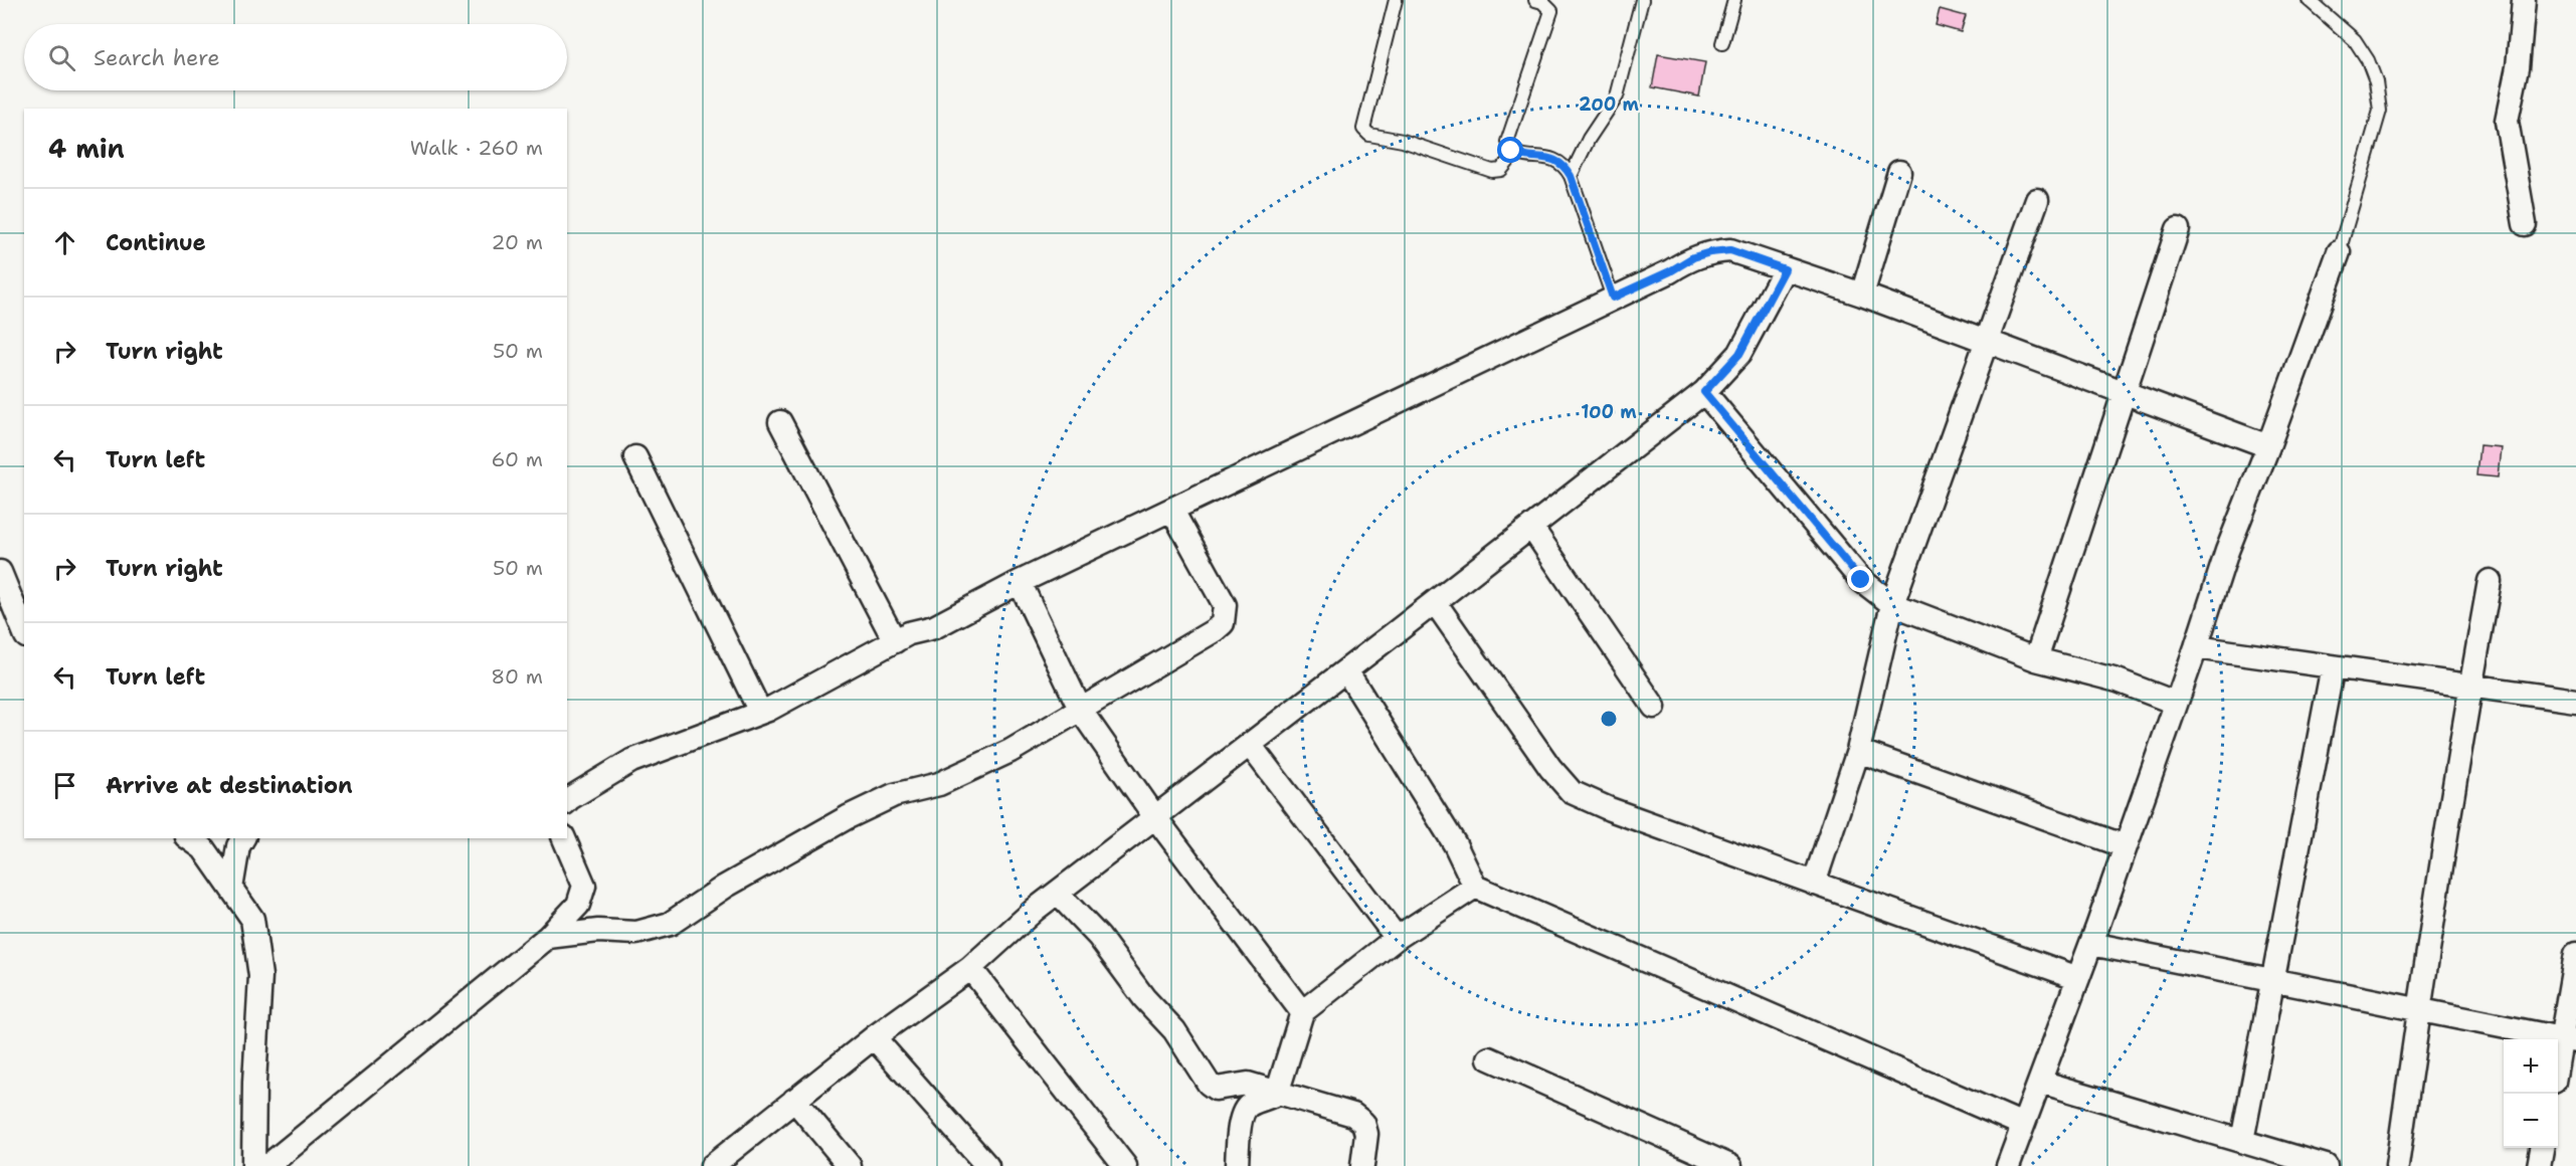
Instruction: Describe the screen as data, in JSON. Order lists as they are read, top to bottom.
{
  "page": {
    "search": "Search here",
    "heading": ["4 min", "Walk · 260 m"],
    "list": [
      ["Continue", "20 m"],
      ["Turn right", "50 m"],
      ["Turn left", "60 m"],
      ["Turn right", "50 m"],
      ["Turn left", "80 m"],
      "Arrive at destination"
    ],
    "map_buttons": ["+", "−"]
  },
  "rings": ["200 m", "100 m"]
}
